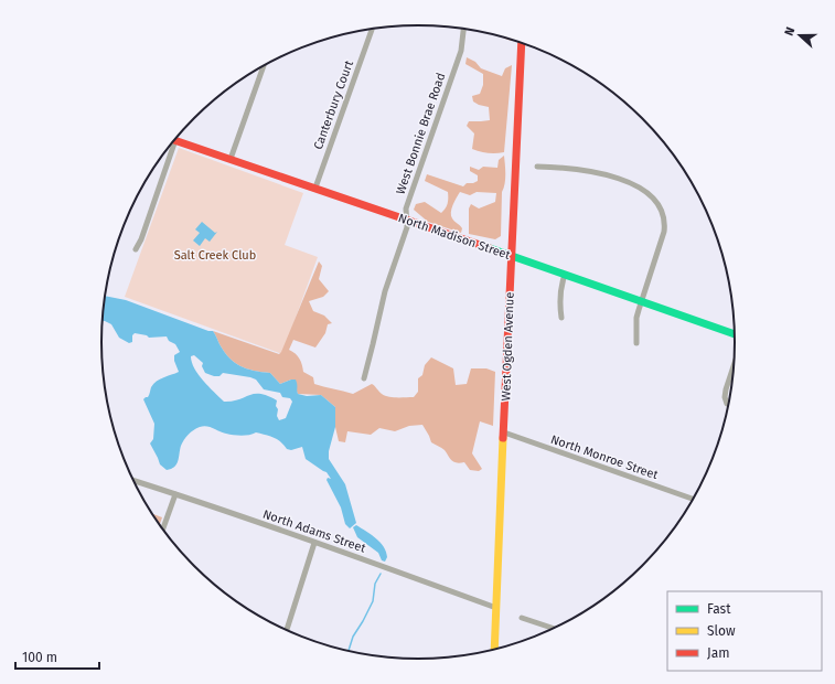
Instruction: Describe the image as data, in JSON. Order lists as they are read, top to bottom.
{
  "streets": {
    "main road": ["North Madison Street", "West Ogden Avenue"],
    "street": [
      "Canterbury Court",
      "West Bonnie Brae Road",
      "North Monroe Street",
      "North Adams Street"
    ]
  },
  "crossings": [
    ["Canterbury Court", "North Madison Street"],
    ["West Bonnie Brae Road", "North Madison Street"],
    ["North Madison Street", "West Ogden Avenue"],
    ["West Ogden Avenue", "North Monroe Street"],
    ["West Ogden Avenue", "North Adams Street"]
  ],
  "parks": ["Salt Creek Club"],
  "legend": ["Fast", "Slow", "Jam"],
  "scale_bar": "100 m",
  "north": "left"
}
